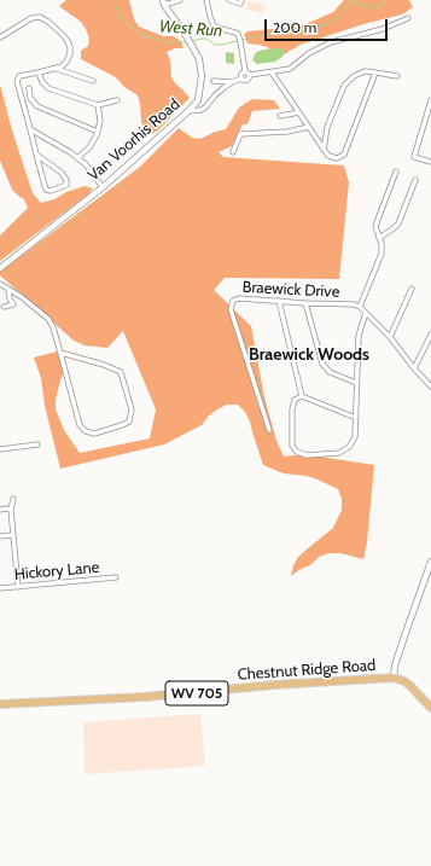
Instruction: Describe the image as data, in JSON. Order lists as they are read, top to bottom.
{
  "streets": {
    "main road": ["Chestnut Ridge Road", "WV 705"],
    "street": ["Van Voorhis Road", "Braewick Drive", "Hickory Lane"]
  },
  "districts": ["Braewick Woods"],
  "water": ["West Run"],
  "scale_bar": "200 m"
}
